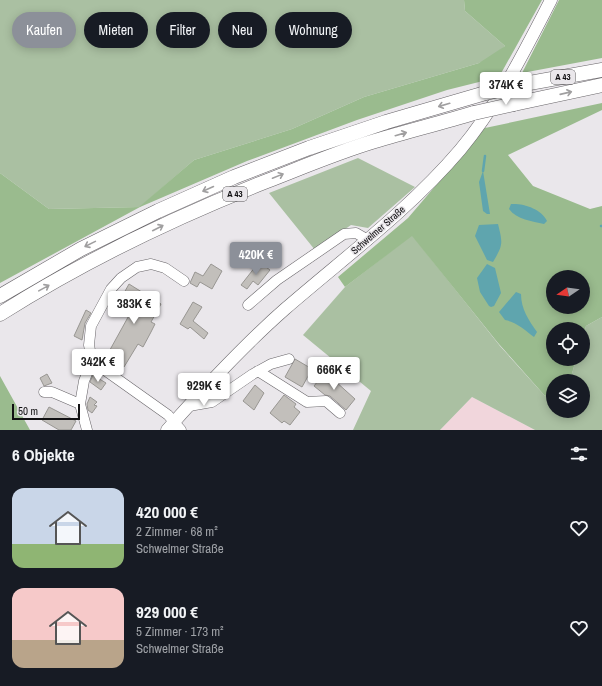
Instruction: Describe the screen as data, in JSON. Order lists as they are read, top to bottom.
{
  "streets": {
    "highway": ["A 43"],
    "main road": ["Schwelmer Straße"]
  },
  "scale_bar": "50 m",
  "north": "left",
  "page": {
    "chip": [
      "Kaufen",
      "Mieten",
      "Filter",
      "Neu",
      "Wohnung"
    ],
    "price": [
      "374K €",
      "420K €",
      "383K €",
      "342K €",
      "666K €",
      "929K €"
    ],
    "scale": "50 m",
    "heading": "6 Objekte",
    "list": [
      {
        "name": "420 000 €",
        "note": "2 Zimmer · 68 m² · Schwelmer Straße"
      },
      {
        "name": "929 000 €",
        "note": "5 Zimmer · 173 m² · Schwelmer Straße"
      }
    ]
  }
}
